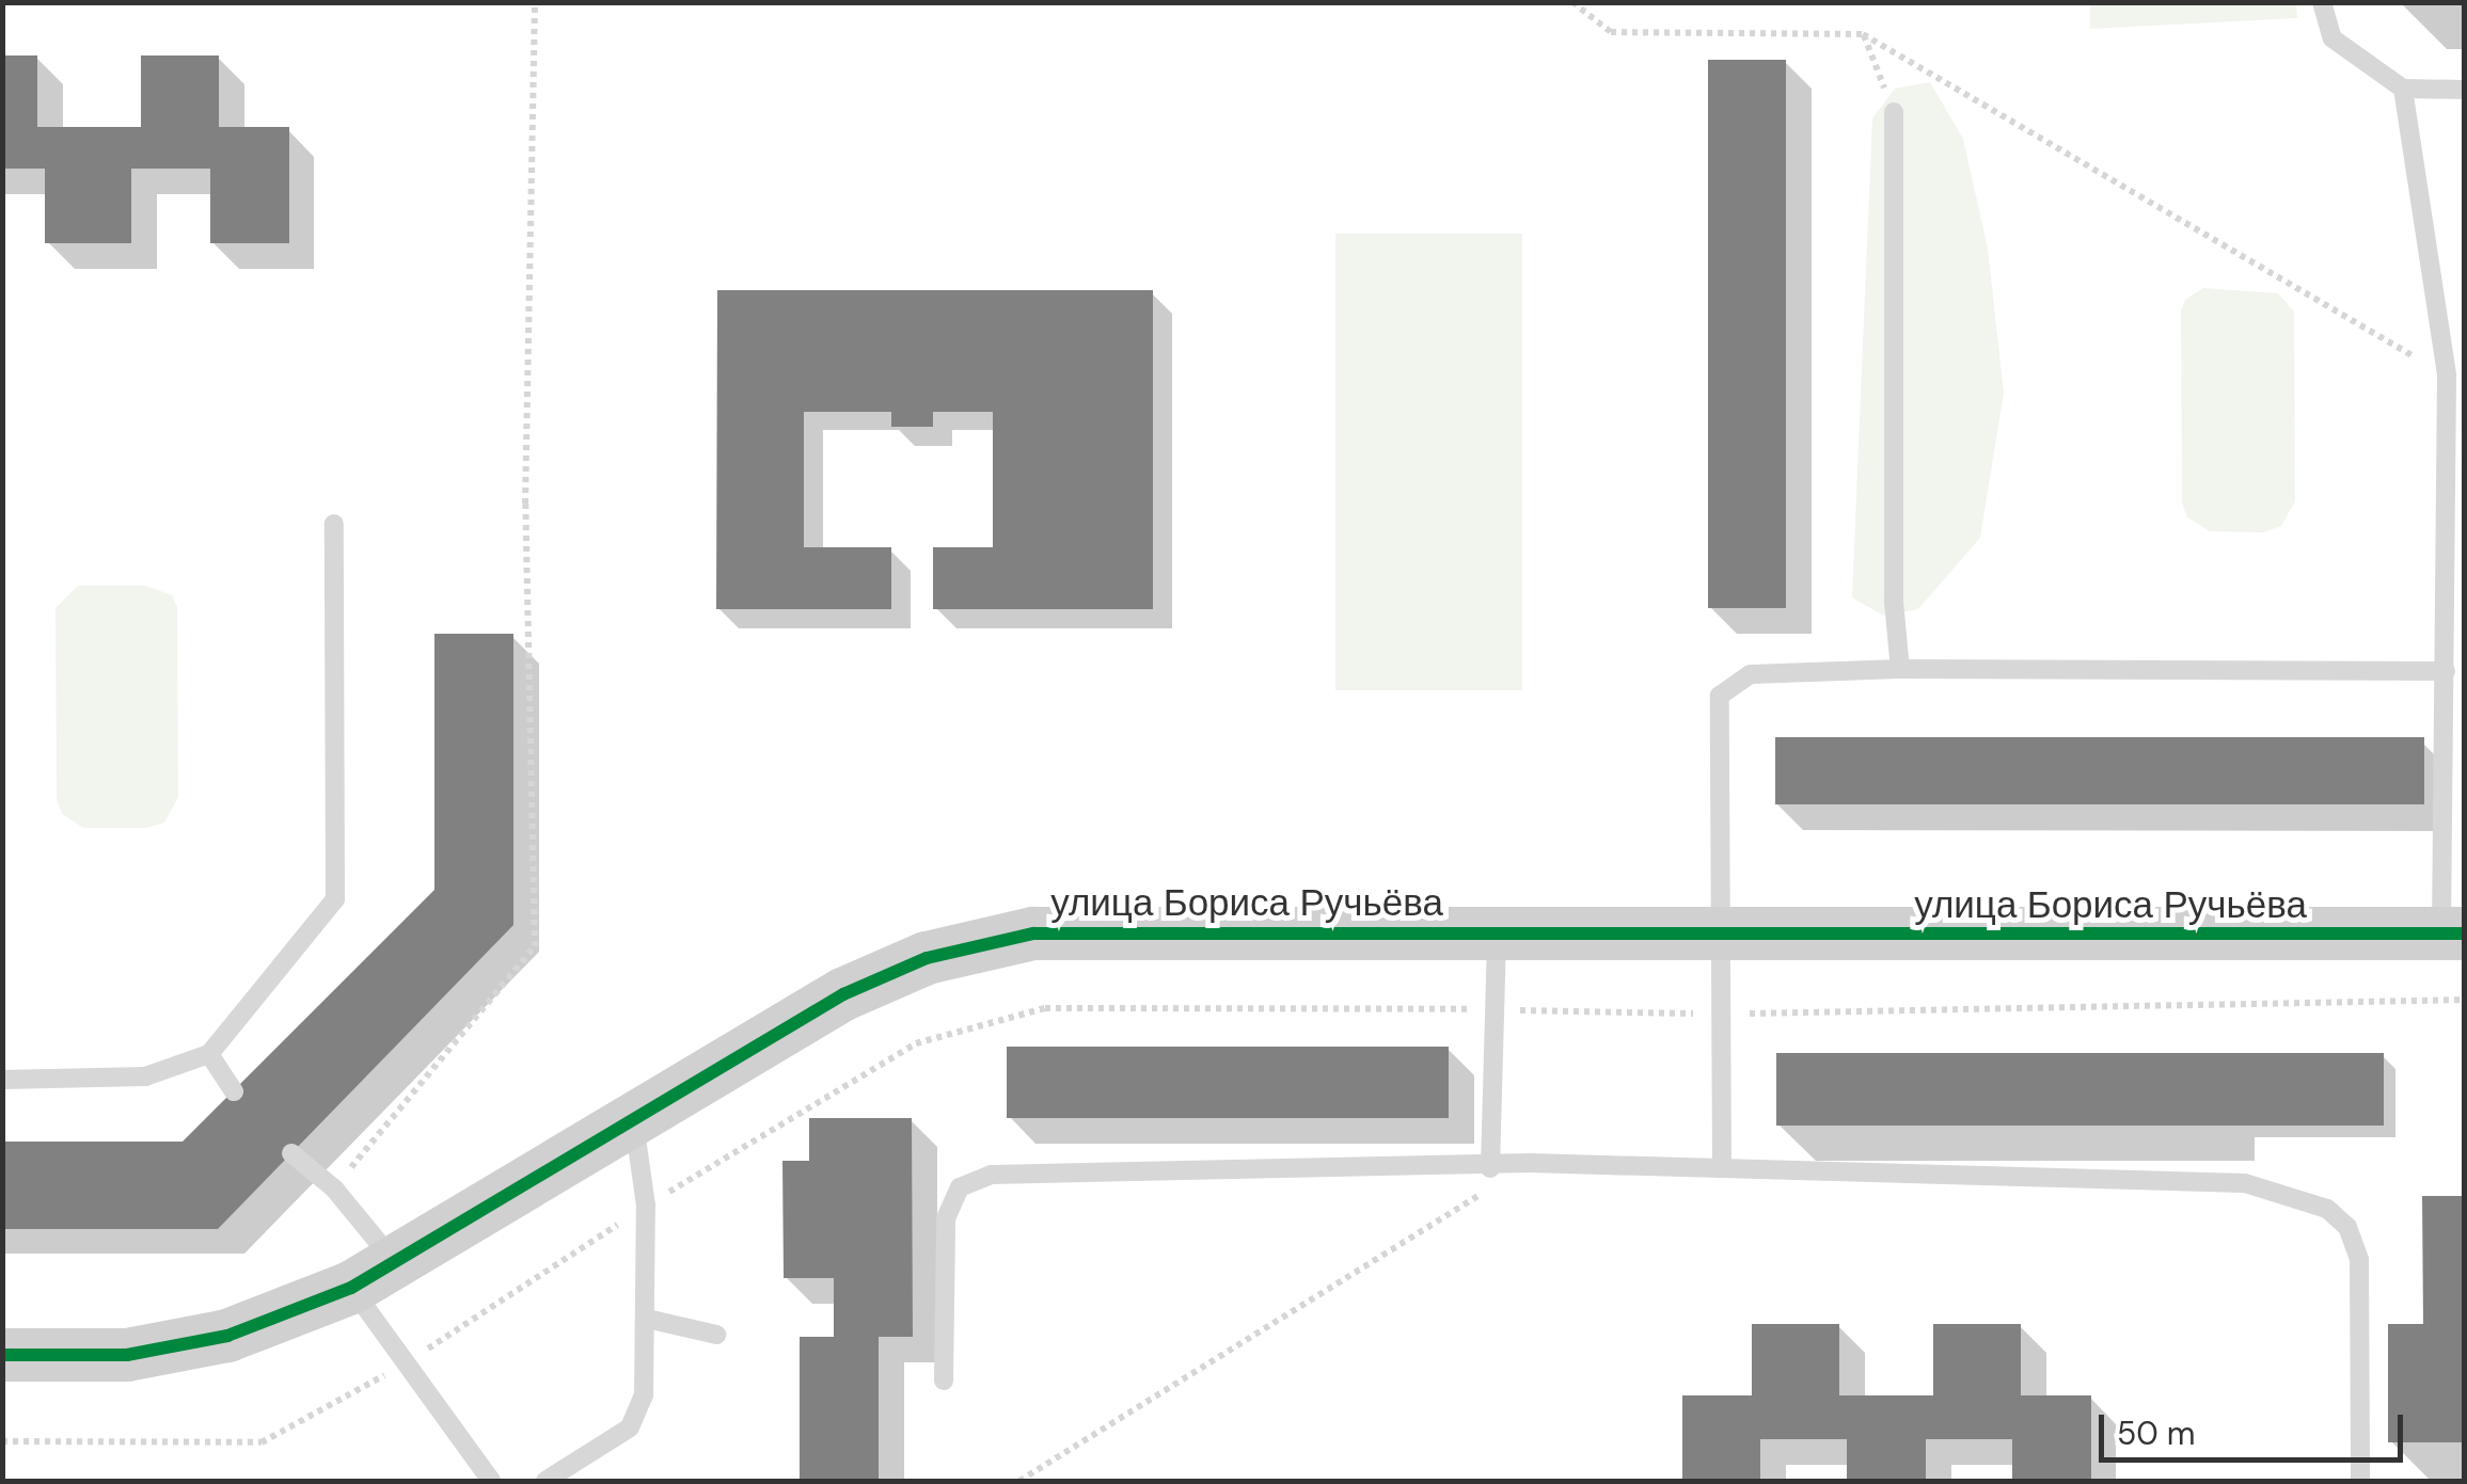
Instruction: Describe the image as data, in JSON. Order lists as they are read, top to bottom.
{
  "streets": {
    "street": ["улица Бориса Ручьёва"]
  },
  "scale_bar": "50 m"
}
